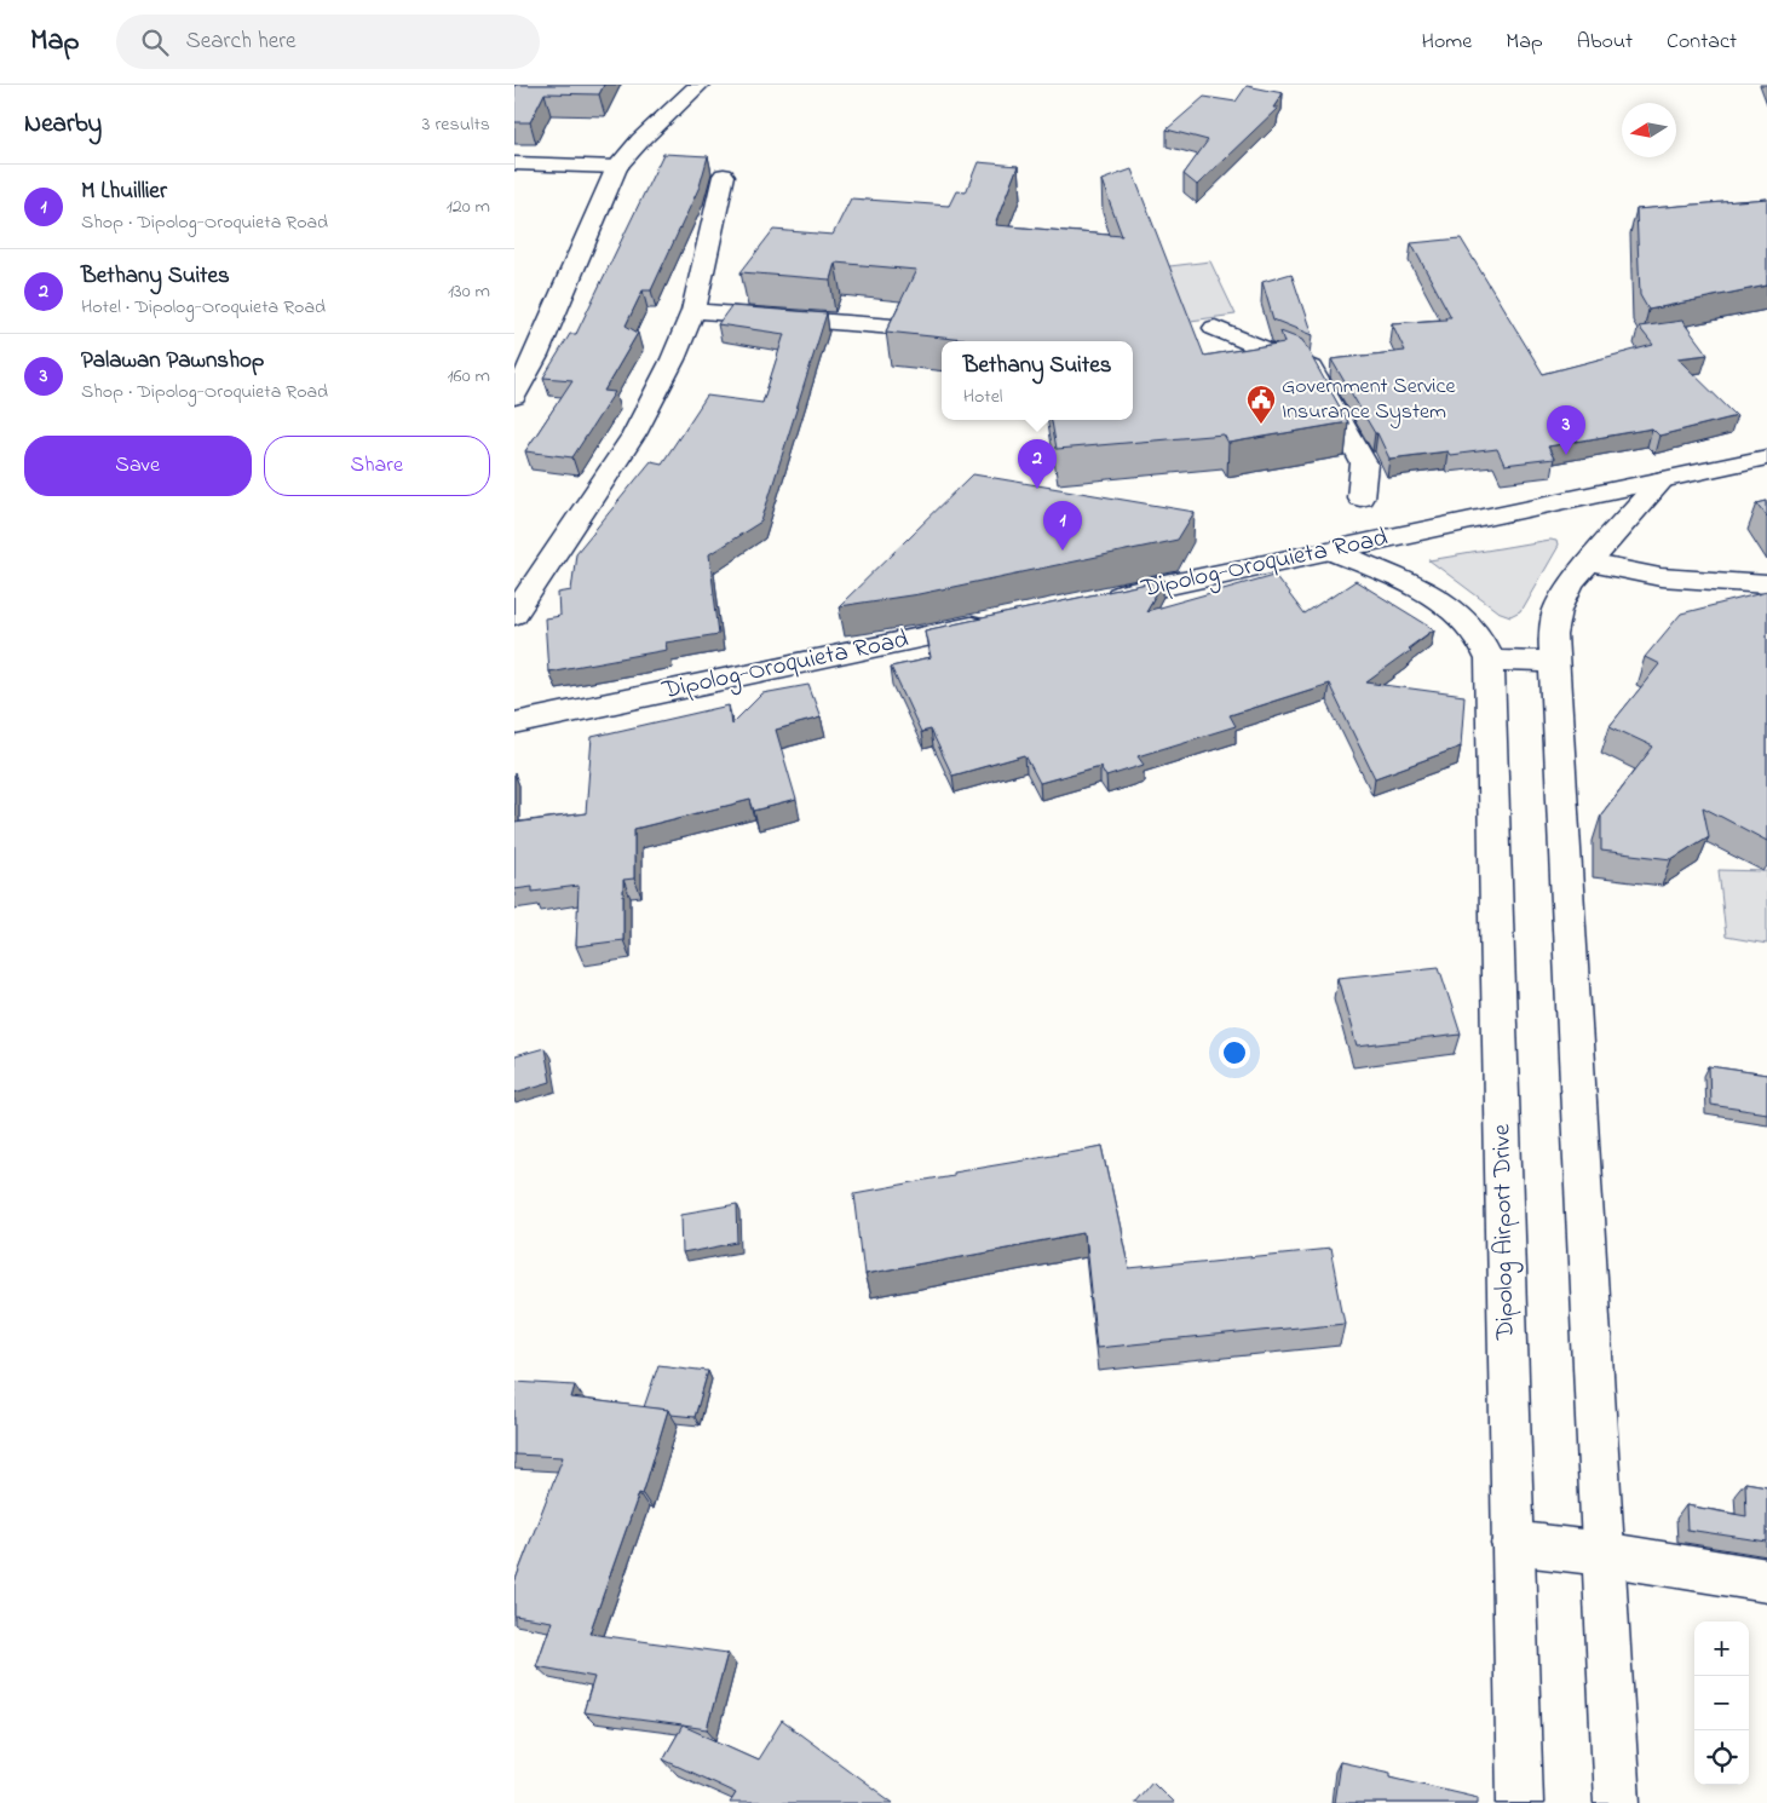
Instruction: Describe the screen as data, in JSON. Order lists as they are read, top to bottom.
{
  "streets": {
    "main road": ["Dipolog-Oroquieta Road", "Dipolog Airport Drive"]
  },
  "places": {
    "public building": ["Government Service Insurance System"]
  },
  "north": "left",
  "page": {
    "header": "Map",
    "search": "Search here",
    "nav": [
      "Home",
      "Map",
      "About",
      "Contact"
    ],
    "heading": ["Nearby", "3 results"],
    "list": [
      {
        "mark": "1",
        "name": "M Lhuillier",
        "note": "Shop · Dipolog-Oroquieta Road",
        "value": "120 m"
      },
      {
        "mark": "2",
        "name": "Bethany Suites",
        "note": "Hotel · Dipolog-Oroquieta Road",
        "value": "130 m"
      },
      {
        "mark": "3",
        "name": "Palawan Pawnshop",
        "note": "Shop · Dipolog-Oroquieta Road",
        "value": "160 m"
      }
    ],
    "popup": ["Bethany Suites", "Hotel"],
    "pins": ["3", "2", "1"],
    "buttons": ["Save", "Share"],
    "map_buttons": ["+", "−"]
  }
}
